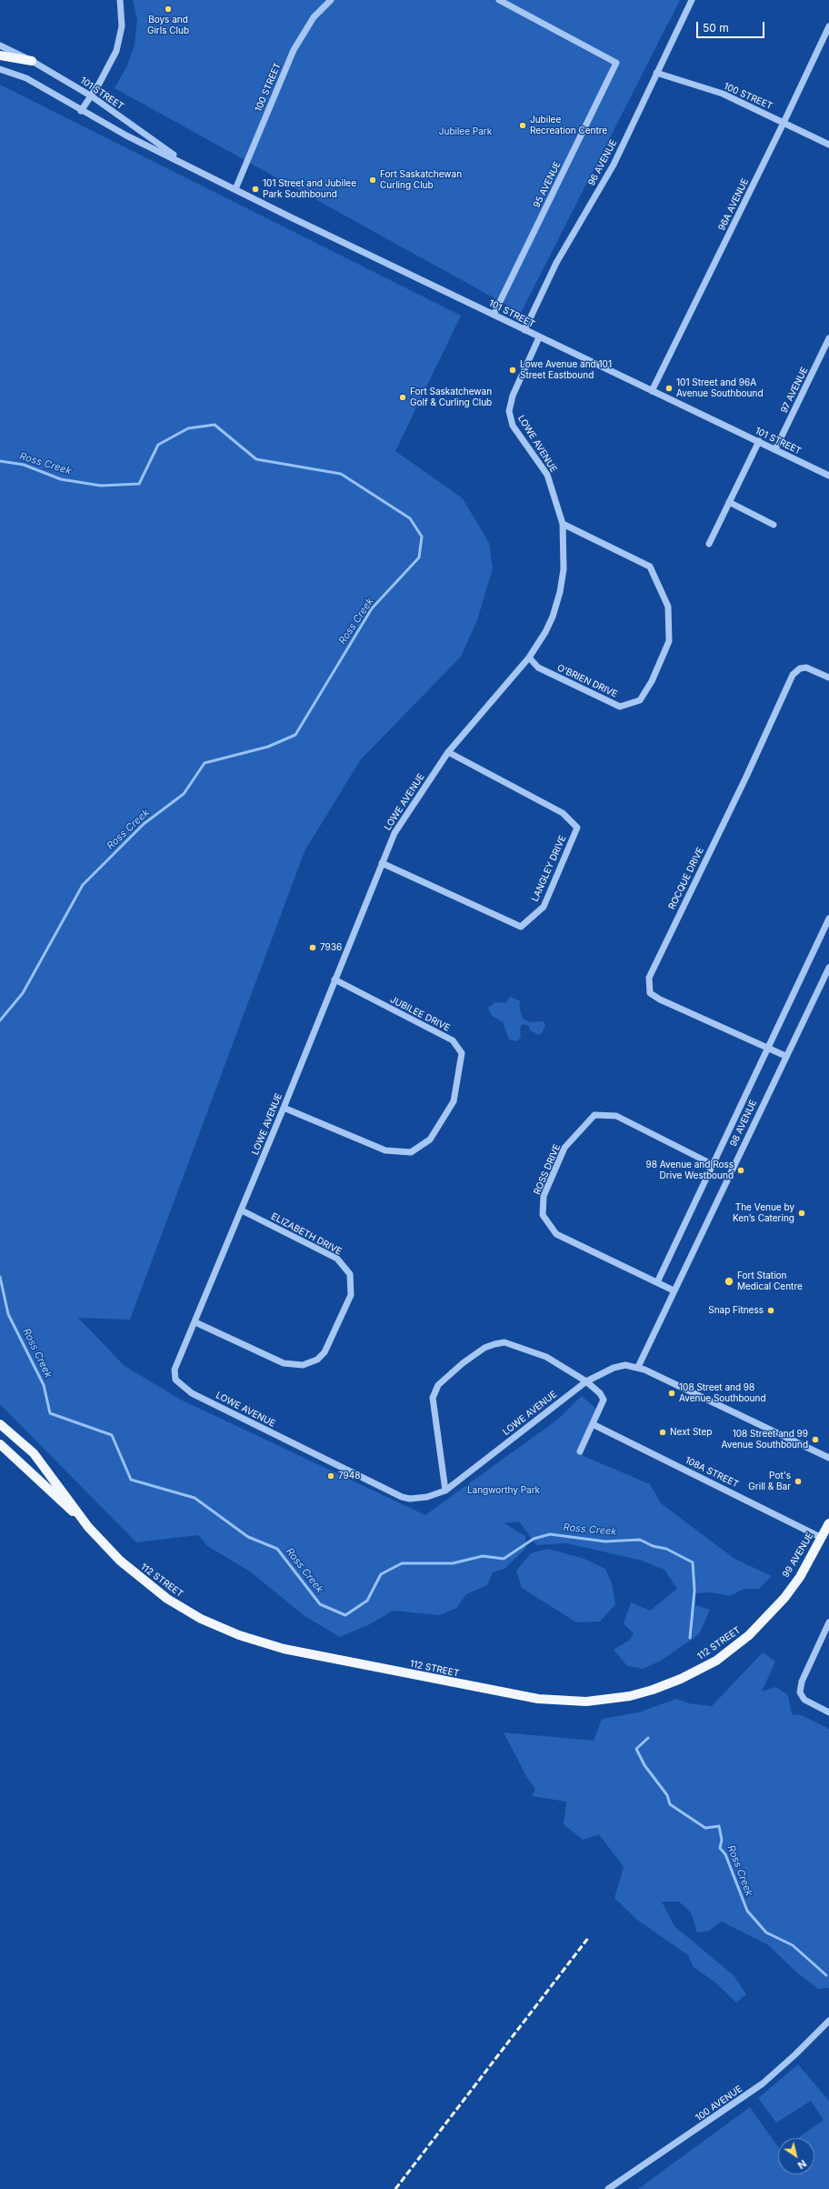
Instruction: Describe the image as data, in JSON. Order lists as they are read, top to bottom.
{
  "streets": {
    "main road": ["99 AVENUE", "112 STREET"],
    "street": [
      "100 STREET",
      "101 STREET",
      "96 AVENUE",
      "95 AVENUE",
      "96A AVENUE",
      "97 AVENUE",
      "LOWE AVENUE",
      "O'BRIEN DRIVE",
      "LANGLEY DRIVE",
      "ROCQUE DRIVE",
      "JUBILEE DRIVE",
      "98 AVENUE",
      "ROSS DRIVE",
      "ELIZABETH DRIVE",
      "108A STREET",
      "100 AVENUE"
    ]
  },
  "crossings": [
    ["100 STREET", "101 STREET"],
    ["100 STREET", "96 AVENUE"],
    ["100 STREET", "96A AVENUE"],
    ["101 STREET", "96 AVENUE"],
    ["101 STREET", "95 AVENUE"],
    ["101 STREET", "96A AVENUE"],
    ["101 STREET", "97 AVENUE"],
    ["101 STREET", "LOWE AVENUE"],
    ["LOWE AVENUE", "O'BRIEN DRIVE"],
    ["LOWE AVENUE", "LANGLEY DRIVE"],
    ["LOWE AVENUE", "JUBILEE DRIVE"],
    ["LOWE AVENUE", "98 AVENUE"],
    ["LOWE AVENUE", "ELIZABETH DRIVE"],
    ["ROCQUE DRIVE", "98 AVENUE"],
    ["98 AVENUE", "ROSS DRIVE"],
    ["108A STREET", "99 AVENUE"],
    ["99 AVENUE", "112 STREET"]
  ],
  "water": ["Ross Creek"],
  "parks": ["Jubilee Park", "Langworthy Park"],
  "places": [
    "Boys and Girls Club",
    "Jubilee Recreation Centre",
    "Fort Saskatchewan Curling Club",
    "101 Street and Jubilee Park Southbound",
    "Lowe Avenue and 101 Street Eastbound",
    "101 Street and 96A Avenue Southbound",
    "Fort Saskatchewan Golf & Curling Club",
    "7936",
    "98 Avenue and Ross Drive Westbound",
    "The Venue by Ken’s Catering",
    "Fort Station Medical Centre",
    "Snap Fitness",
    "108 Street and 98 Avenue Southbound",
    "Next Step",
    "108 Street and 99 Avenue Southbound",
    "7948",
    "Pot's Grill & Bar"
  ],
  "scale_bar": "50 m",
  "north": "bottom right"
}
